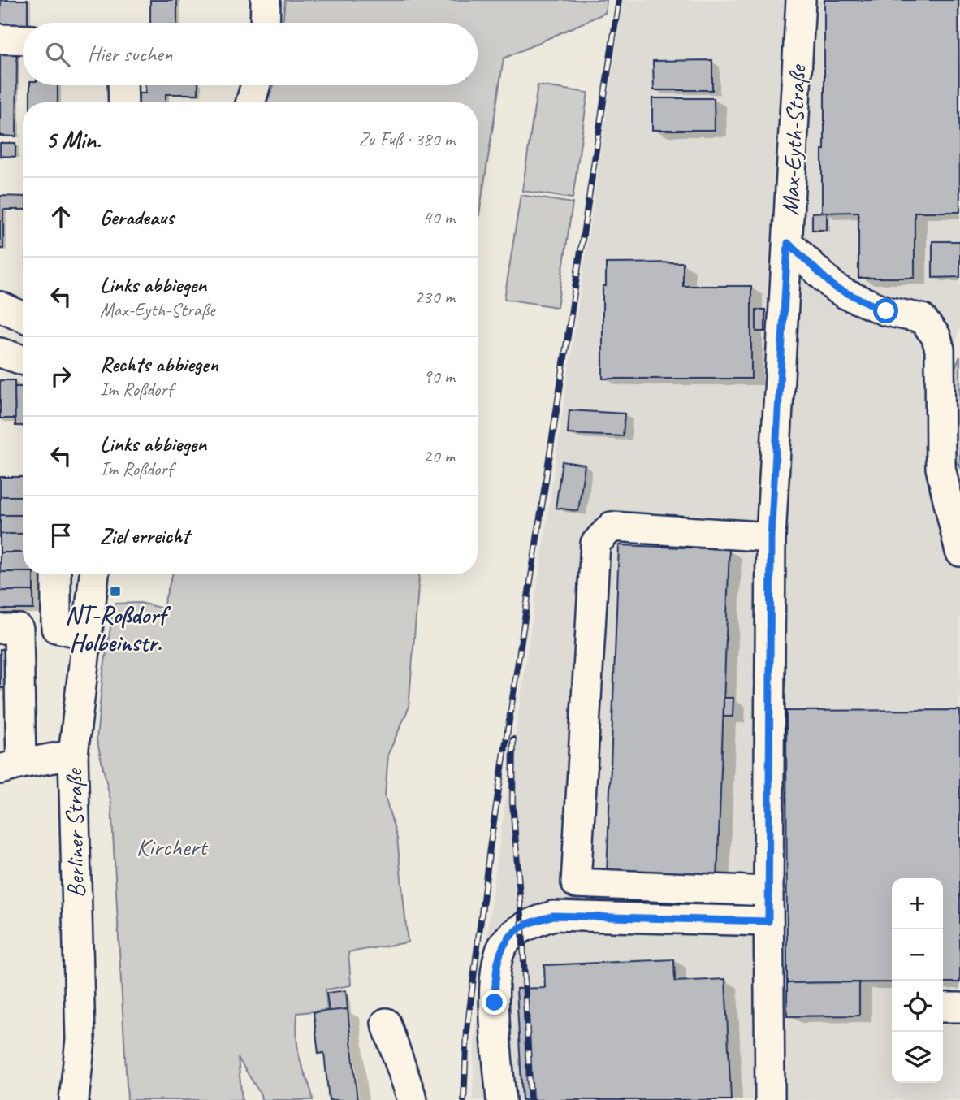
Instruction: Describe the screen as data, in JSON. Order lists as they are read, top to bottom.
{
  "streets": {
    "street": ["Max-Eyth-Straße", "Berliner Straße"]
  },
  "parks": ["Kirchert"],
  "places": {
    "transit": ["NT-Roßdorf Holbeinstr."]
  },
  "page": {
    "search": "Hier suchen",
    "heading": ["5 Min.", "Zu Fuß · 380 m"],
    "list": [
      ["Geradeaus", "40 m"],
      ["Links abbiegen", "Max-Eyth-Straße", "230 m"],
      ["Rechts abbiegen", "Im Roßdorf", "90 m"],
      ["Links abbiegen", "Im Roßdorf", "20 m"],
      "Ziel erreicht"
    ],
    "map_buttons": ["+", "−"]
  }
}
